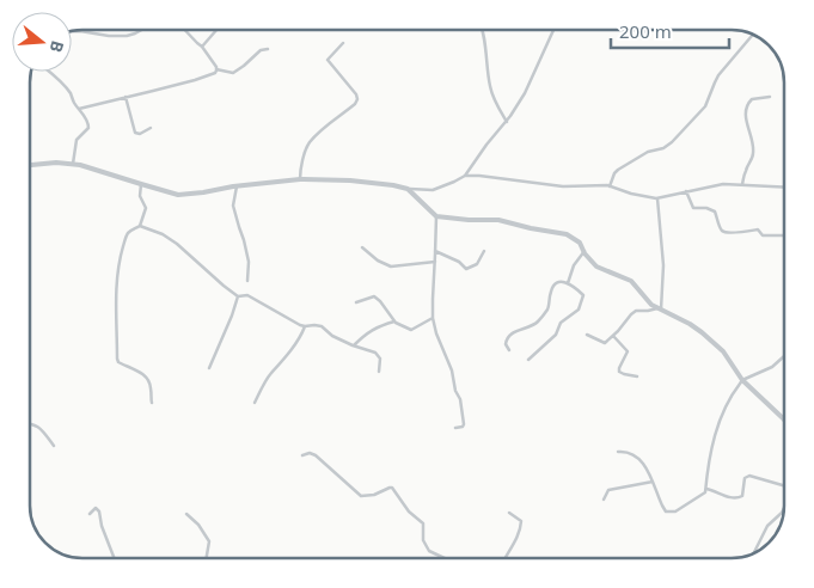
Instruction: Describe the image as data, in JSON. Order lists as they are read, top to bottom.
{
  "scale_bar": "200 m",
  "north": "right"
}
